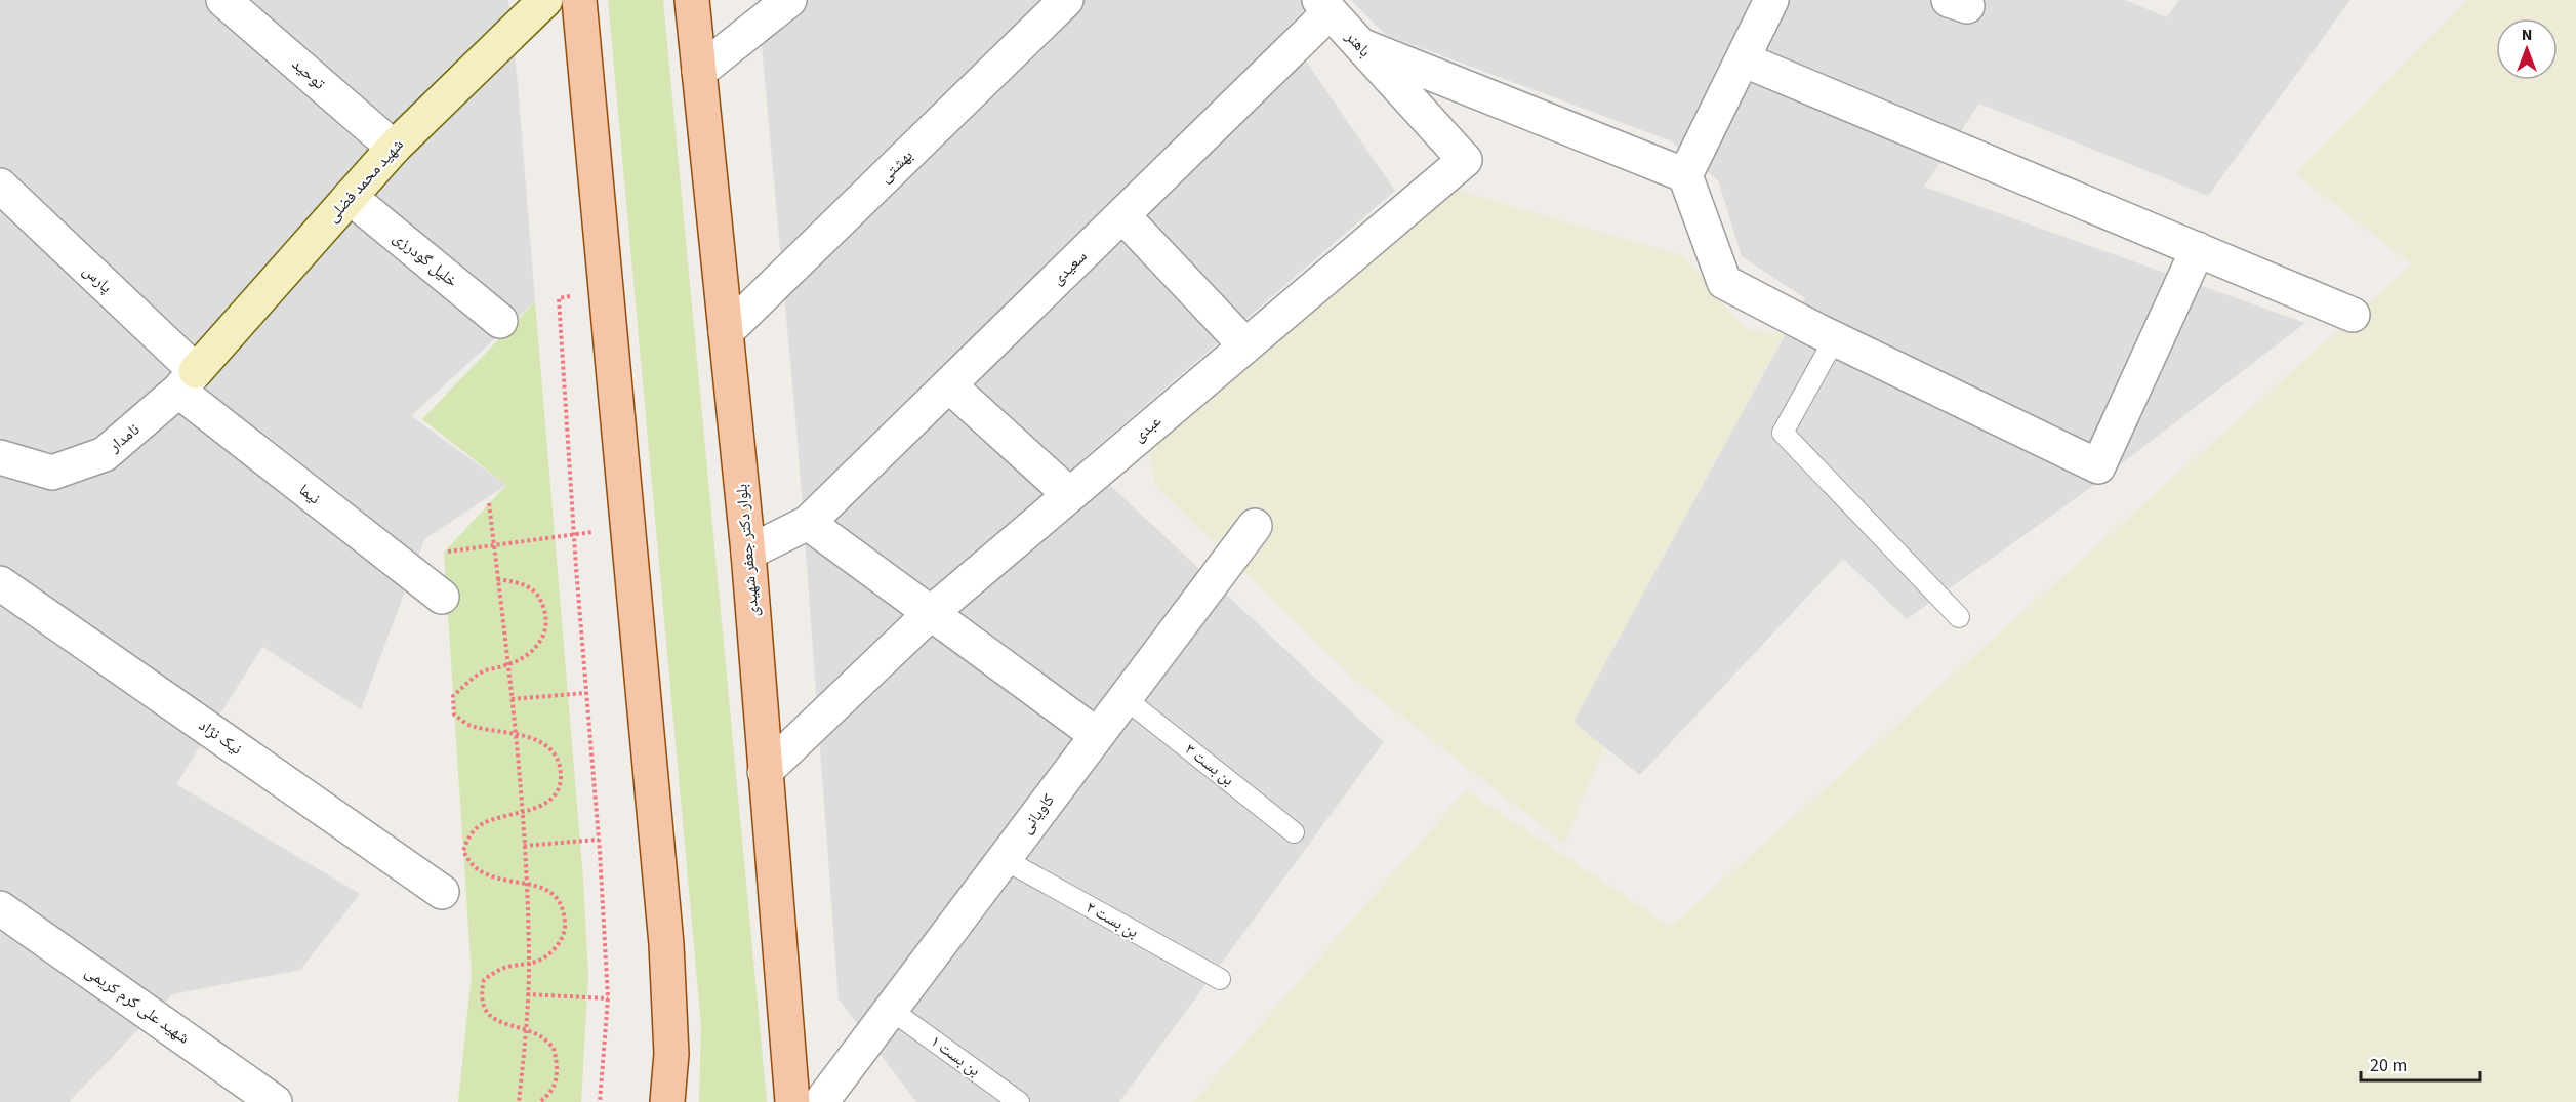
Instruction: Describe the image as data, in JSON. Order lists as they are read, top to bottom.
{
  "streets": {
    "main road": ["بلوار دکتر جعفر شهیدی"],
    "street": [
      "باهنر",
      "توحید",
      "بهشتی",
      "شهید محمد فضلی",
      "خلیل گودرزی",
      "سعیدی",
      "پارس",
      "عبدی",
      "نامدار",
      "نیما",
      "نیک نژاد",
      "کاویانی",
      "شهید علی کرم کریمی"
    ],
    "lane": ["بن بست ۳", "بن بست ۲", "بن بست ۱"]
  },
  "crossings": [
    ["باهنر", "سعیدی"],
    ["باهنر", "عبدی"],
    ["توحید", "شهید محمد فضلی"],
    ["بهشتی", "بلوار دکتر جعفر شهیدی"],
    ["شهید محمد فضلی", "خلیل گودرزی"],
    ["شهید محمد فضلی", "پارس"],
    ["شهید محمد فضلی", "نامدار"],
    ["شهید محمد فضلی", "نیما"],
    ["سعیدی", "بلوار دکتر جعفر شهیدی"],
    ["پارس", "نامدار"],
    ["پارس", "نیما"],
    ["عبدی", "بلوار دکتر جعفر شهیدی"],
    ["نامدار", "نیما"],
    ["بن بست ۳", "کاویانی"],
    ["کاویانی", "بن بست ۲"],
    ["کاویانی", "بن بست ۱"]
  ],
  "scale_bar": "20 m",
  "north": "top"
}
